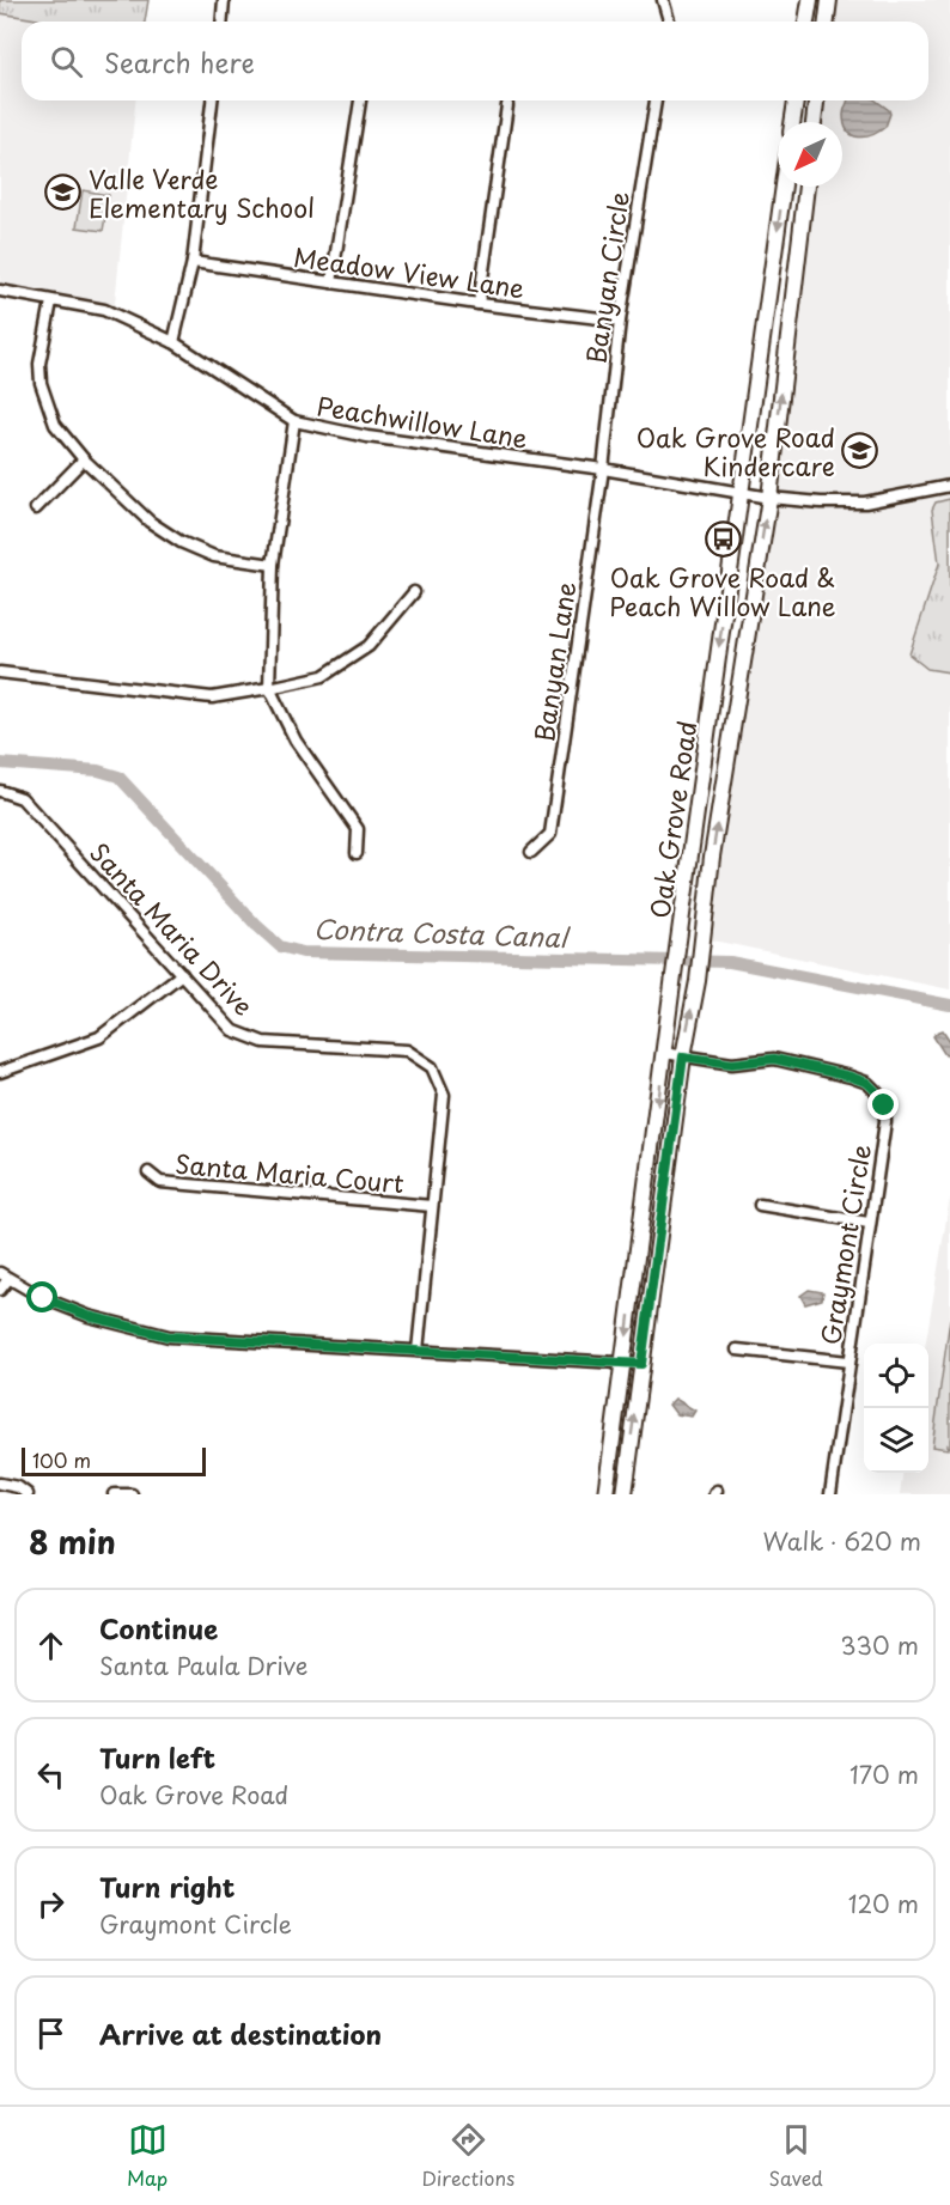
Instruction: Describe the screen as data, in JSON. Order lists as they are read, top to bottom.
{
  "streets": {
    "main road": ["Oak Grove Road"],
    "street": [
      "Meadow View Lane",
      "Banyan Circle",
      "Peachwillow Lane",
      "Banyan Lane",
      "Santa Maria Drive",
      "Santa Maria Court",
      "Graymont Circle"
    ]
  },
  "crossings": [
    ["Meadow View Lane", "Banyan Circle"],
    ["Banyan Circle", "Peachwillow Lane"],
    ["Banyan Circle", "Banyan Lane"],
    ["Peachwillow Lane", "Banyan Lane"],
    ["Peachwillow Lane", "Oak Grove Road"],
    ["Oak Grove Road", "Graymont Circle"],
    ["Santa Maria Drive", "Santa Maria Court"]
  ],
  "water": ["Contra Costa Canal"],
  "places": {
    "school or university": ["Valle Verde Elementary School", "Oak Grove Road Kindercare"],
    "bus stop": ["Oak Grove Road & Peach Willow Lane"]
  },
  "scale_bar": "100 m",
  "north": "bottom left",
  "page": {
    "search": "Search here",
    "scale": "100 m",
    "heading": ["8 min", "Walk · 620 m"],
    "list": [
      ["Continue", "Santa Paula Drive", "330 m"],
      ["Turn left", "Oak Grove Road", "170 m"],
      ["Turn right", "Graymont Circle", "120 m"],
      "Arrive at destination"
    ],
    "nav": ["Map", "Directions", "Saved"]
  }
}
